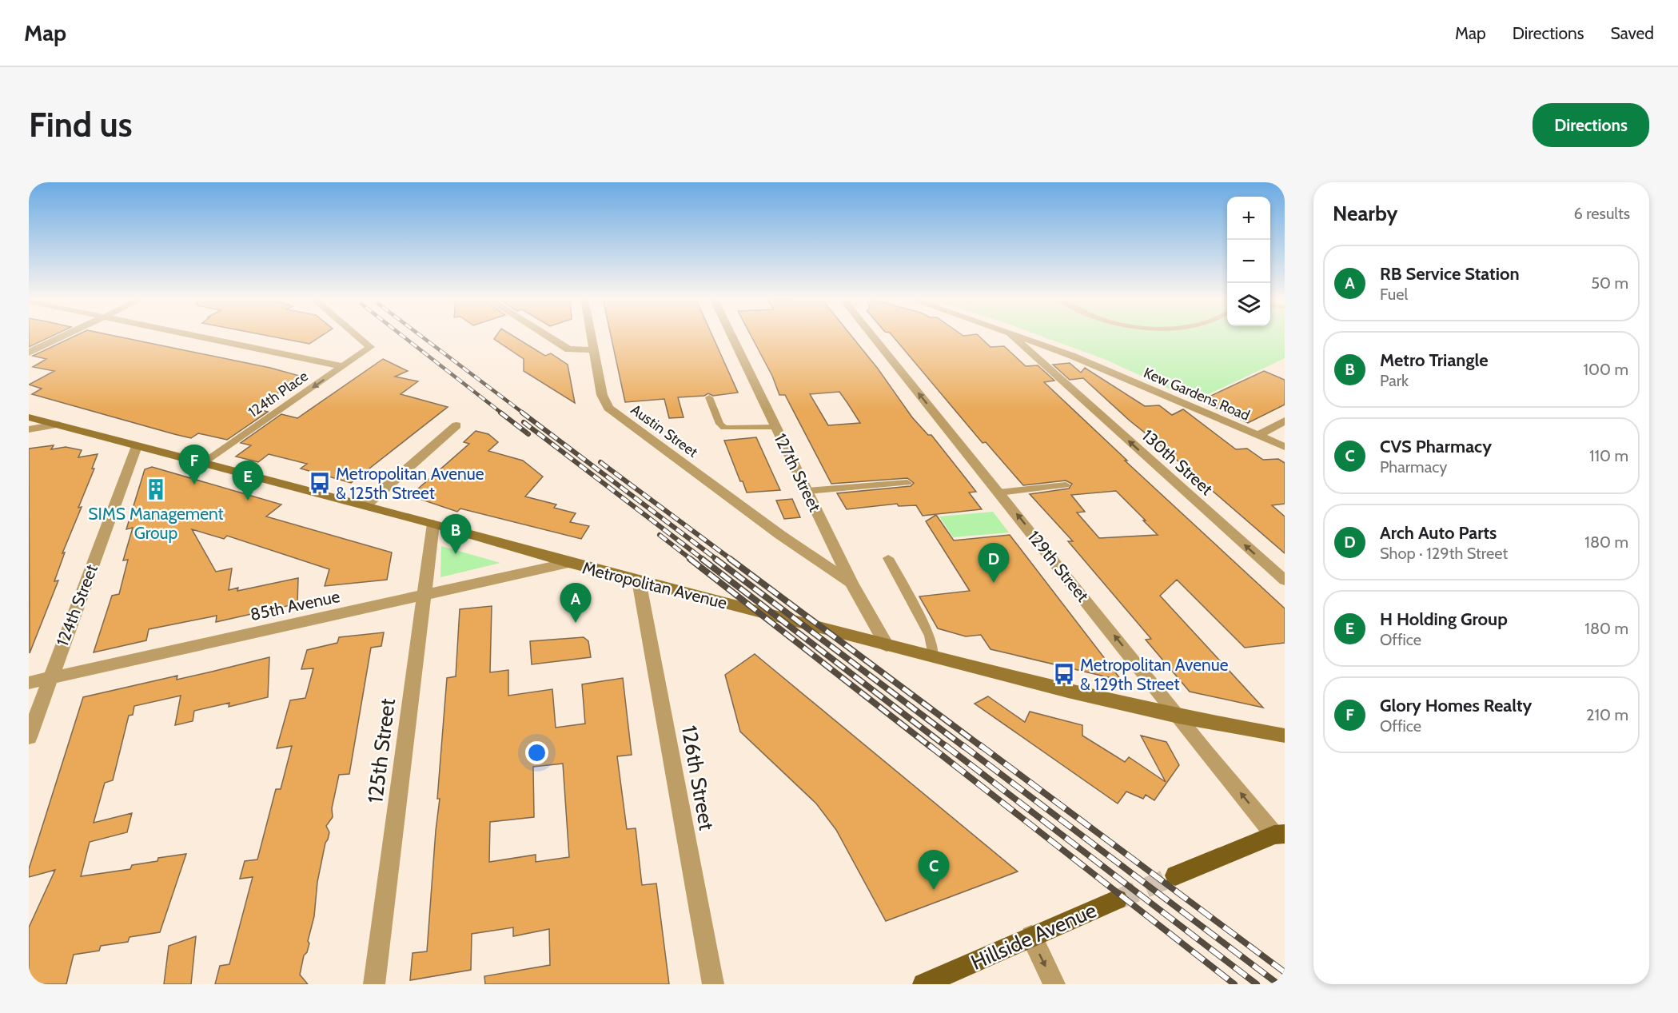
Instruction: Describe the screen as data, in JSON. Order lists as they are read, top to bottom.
{
  "streets": {
    "main road": ["Metropolitan Avenue", "Hillside Avenue"],
    "street": [
      "124th Place",
      "Kew Gardens Road",
      "Austin Street",
      "130th Street",
      "127th Street",
      "129th Street",
      "124th Street",
      "85th Avenue",
      "125th Street",
      "126th Street"
    ]
  },
  "crossings": [
    ["124th Place", "Metropolitan Avenue"],
    ["Austin Street", "127th Street"],
    ["127th Street", "Metropolitan Avenue"],
    ["129th Street", "Metropolitan Avenue"],
    ["Metropolitan Avenue", "124th Street"],
    ["Metropolitan Avenue", "85th Avenue"],
    ["Metropolitan Avenue", "125th Street"],
    ["Metropolitan Avenue", "126th Street"],
    ["124th Street", "85th Avenue"],
    ["85th Avenue", "125th Street"]
  ],
  "one_way": ["130th Street", "129th Street"],
  "places": {
    "bus stop": ["Metropolitan Avenue & 125th Street", "Metropolitan Avenue & 129th Street"],
    "building": ["SIMS Management Group"]
  },
  "page": {
    "header": "Map",
    "nav": ["Map", "Directions", "Saved"],
    "buttons": "Directions",
    "title": "Find us",
    "heading": ["Nearby", "6 results"],
    "map_buttons": ["+", "−"],
    "list": [
      {
        "mark": "A",
        "name": "RB Service Station",
        "note": "Fuel",
        "value": "50 m"
      },
      {
        "mark": "B",
        "name": "Metro Triangle",
        "note": "Park",
        "value": "100 m"
      },
      {
        "mark": "C",
        "name": "CVS Pharmacy",
        "note": "Pharmacy",
        "value": "110 m"
      },
      {
        "mark": "D",
        "name": "Arch Auto Parts",
        "note": "Shop · 129th Street",
        "value": "180 m"
      },
      {
        "mark": "E",
        "name": "H Holding Group",
        "note": "Office",
        "value": "180 m"
      },
      {
        "mark": "F",
        "name": "Glory Homes Realty",
        "note": "Office",
        "value": "210 m"
      }
    ],
    "pins": [
      "F",
      "E",
      "B",
      "D",
      "A",
      "C"
    ]
  }
}
